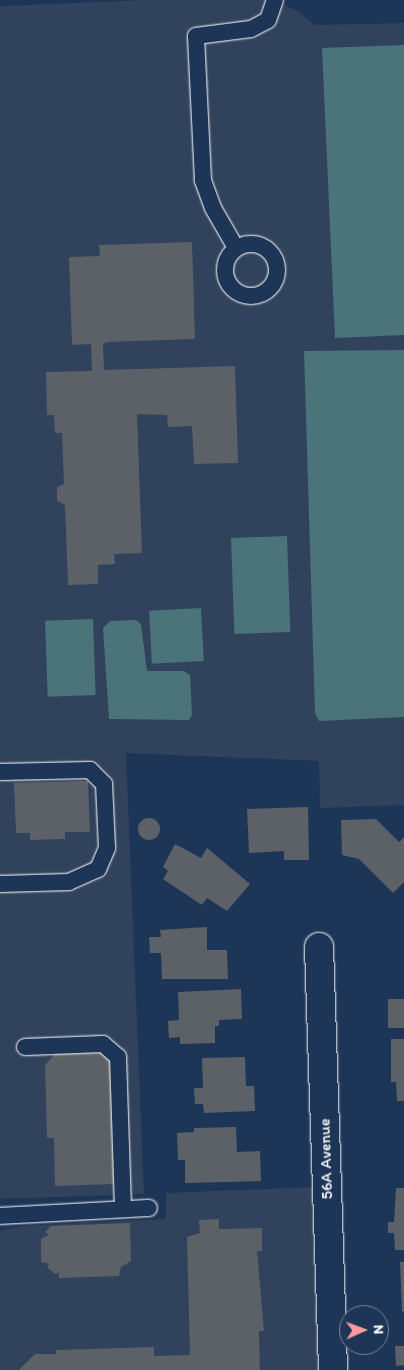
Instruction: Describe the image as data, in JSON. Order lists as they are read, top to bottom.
{
  "streets": {
    "street": ["56A Avenue"]
  },
  "north": "right"
}
